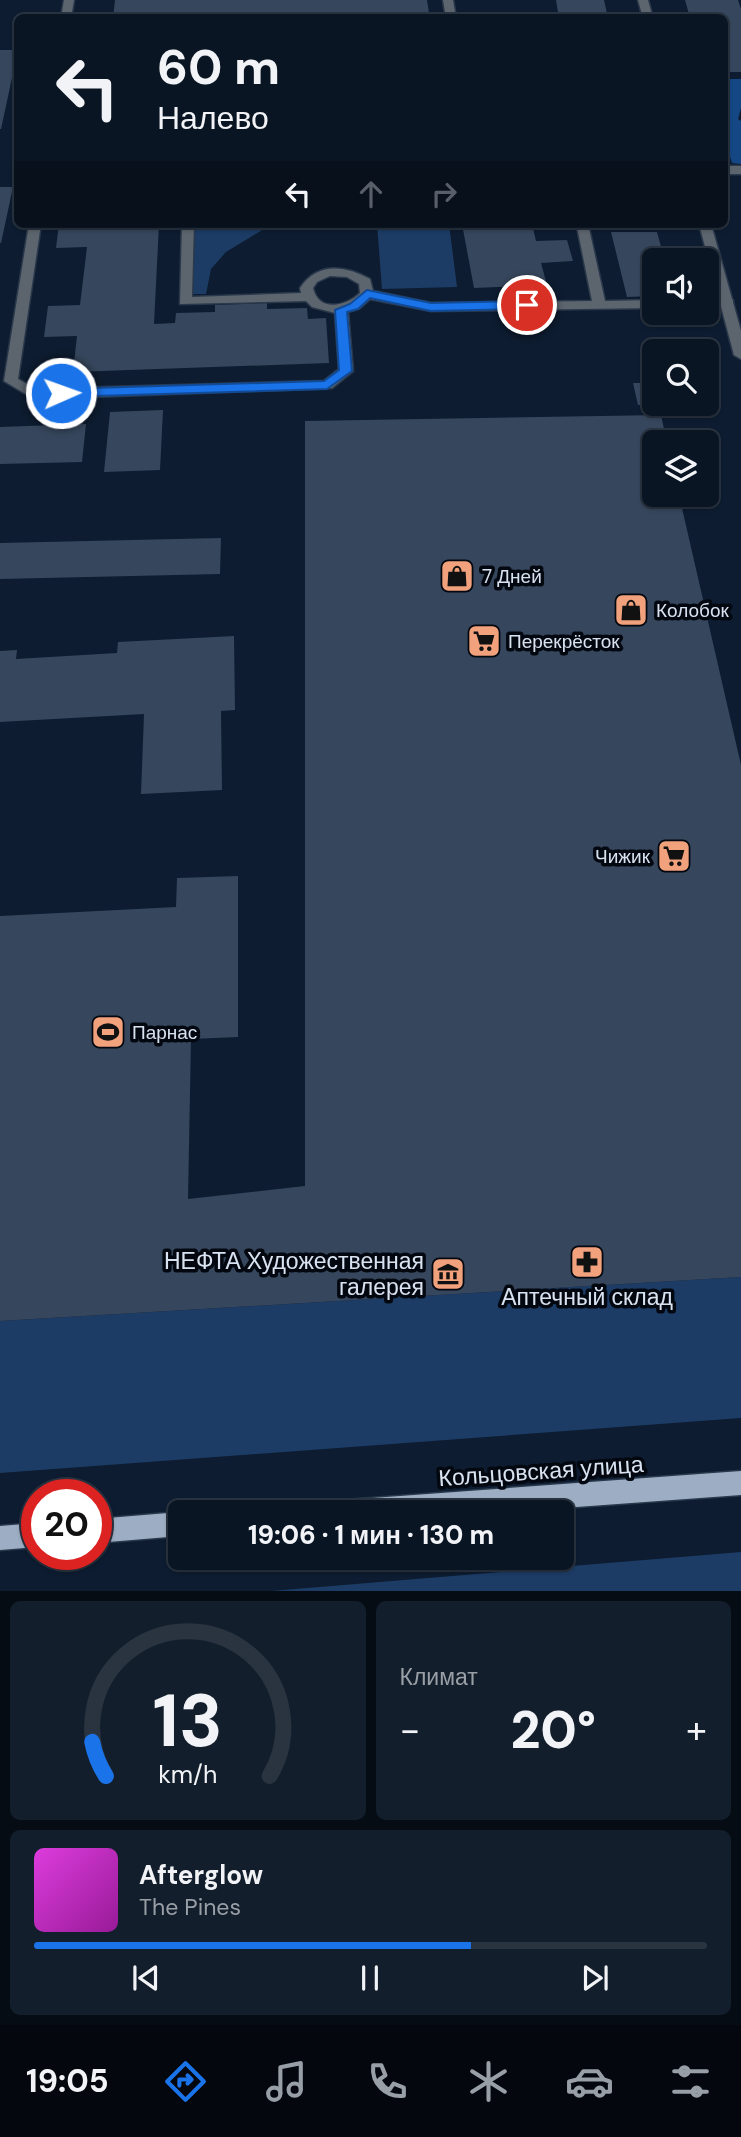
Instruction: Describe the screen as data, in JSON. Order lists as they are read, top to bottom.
{
  "streets": {
    "main road": ["Кольцовская улица"]
  },
  "places": {
    "shop": ["7 Дней", "Колобок"],
    "supermarket": ["Перекрёсток", "Чижик"],
    "sports": ["Парнас"],
    "pharmacy": ["Аптечный склад"],
    "museum": ["НЕФТА Художественная галерея"]
  },
  "page": {
    "turn": ["60 m", "Налево"],
    "limit": "20",
    "trip": "19:06 · 1 мин · 130 m",
    "tile": "Климат",
    "heat": ["−", "20°", "+"],
    "song": ["Afterglow", "The Pines"],
    "tabs": "19:05",
    "gauge": ["13", "km/h"]
  }
}
